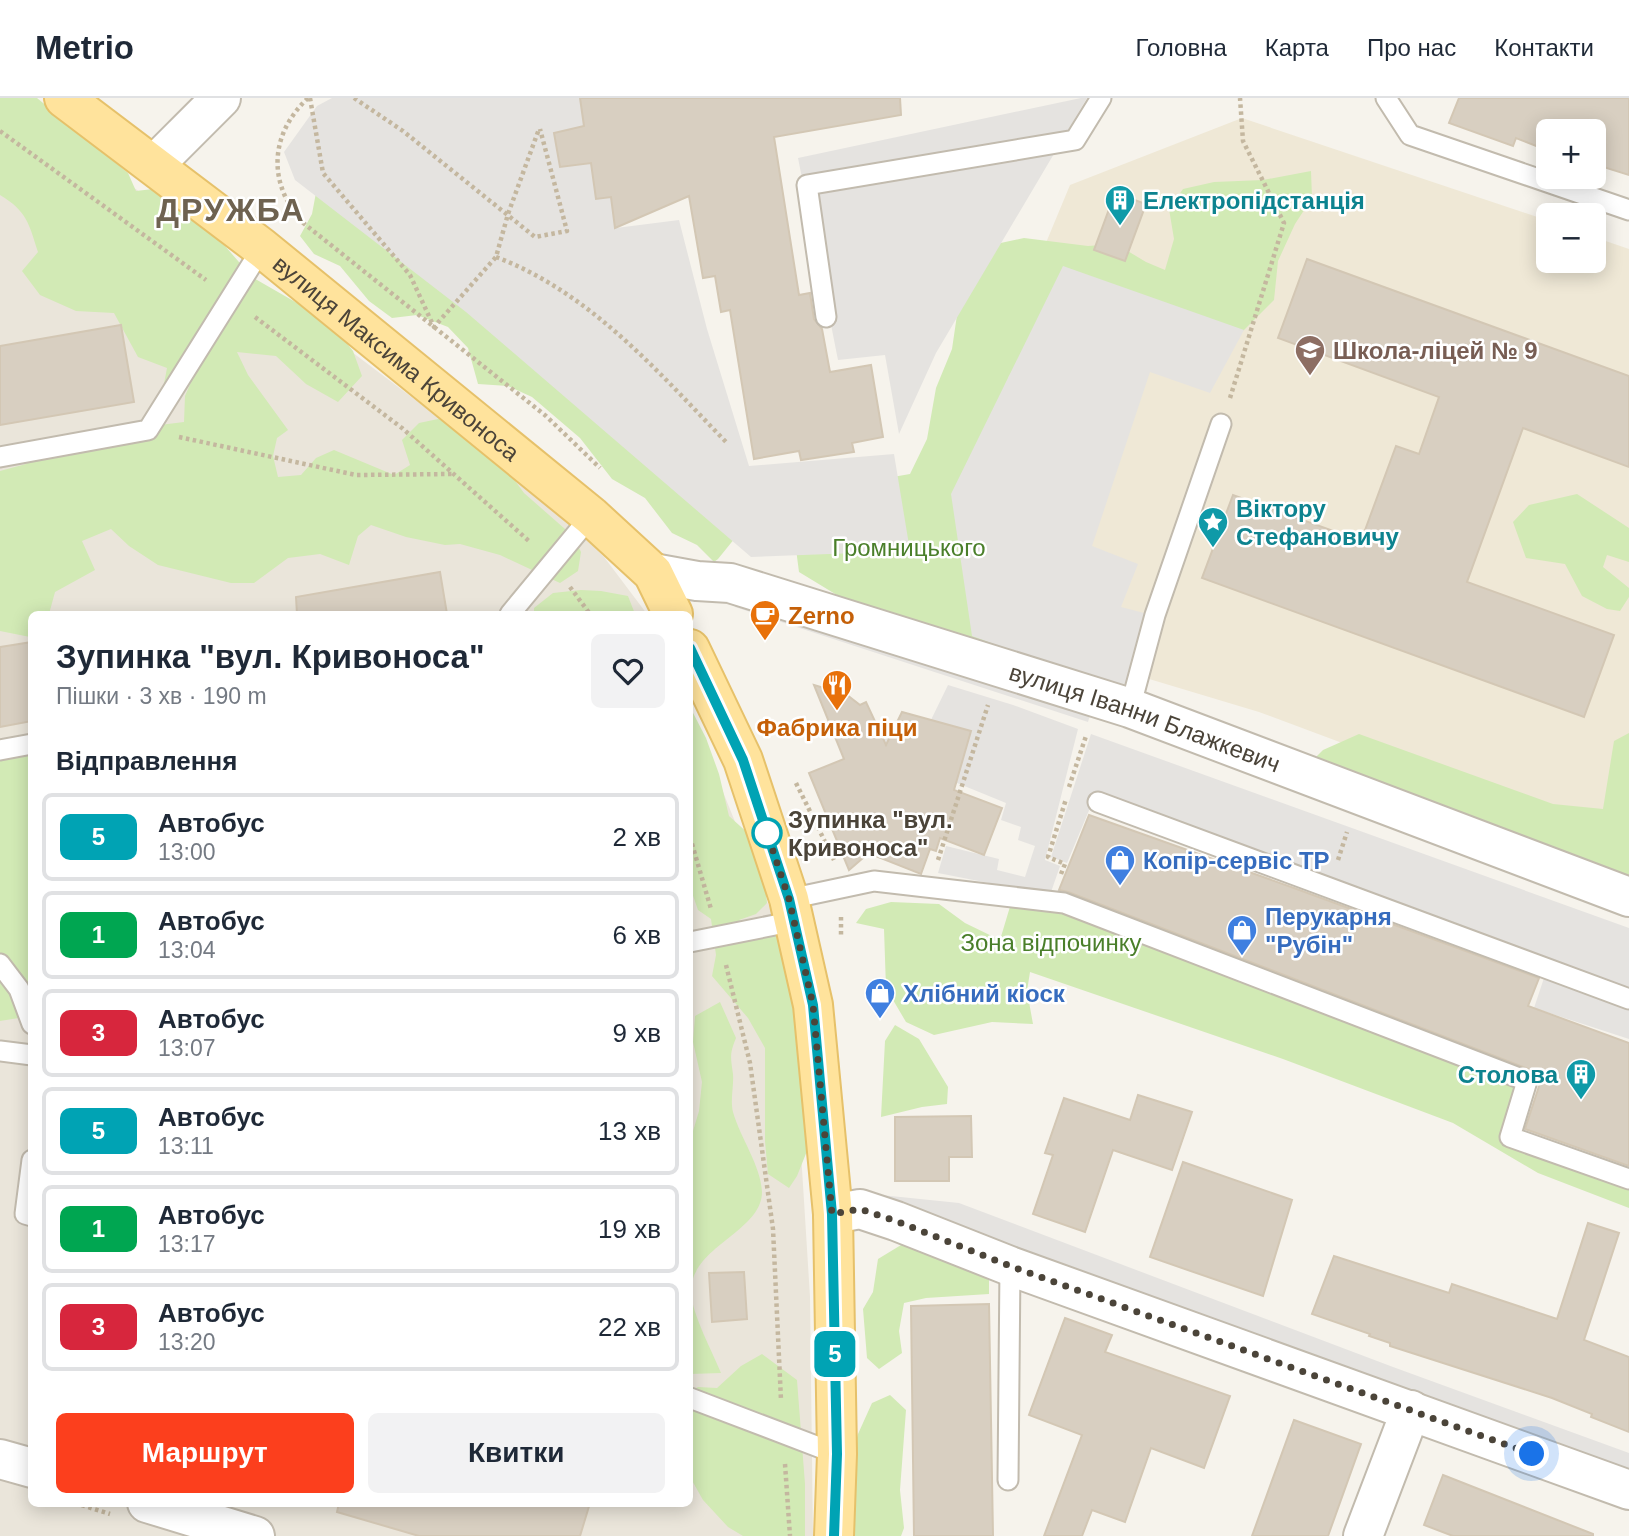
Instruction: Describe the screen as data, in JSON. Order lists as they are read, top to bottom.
{
  "streets": {
    "main road": ["вулиця Максима Кривоноса"],
    "street": ["вулиця Іванни Блажкевич"]
  },
  "crossings": [
    ["вулиця Максима Кривоноса", "вулиця Іванни Блажкевич"]
  ],
  "districts": ["ДРУЖБА"],
  "parks": ["Громницького", "Зона відпочинку"],
  "places": {
    "building": ["Електропідстанція", "Столова"],
    "school or university": ["Школа-ліцей № 9"],
    "place": ["Віктору Стефановичу"],
    "cafe": ["Zerno"],
    "restaurant": ["Фабрика піци"],
    "other": ["Зупинка \"вул. Кривоноса\""],
    "shop": ["Копір-сервіс ТР", "Перукарня \"Рубін\"", "Хлібний кіоск"]
  },
  "lines": ["bus line 5"],
  "page": {
    "header": "Metrio",
    "nav": [
      "Головна",
      "Карта",
      "Про нас",
      "Контакти"
    ],
    "on_map": "5",
    "map_buttons": ["+", "−"],
    "heading": [
      ["Зупинка \"вул. Кривоноса\"", "Пішки · 3 хв · 190 m"],
      "Відправлення"
    ],
    "list": [
      {
        "mark": "5",
        "name": "Автобус",
        "note": "13:00",
        "value": "2 хв"
      },
      {
        "mark": "1",
        "name": "Автобус",
        "note": "13:04",
        "value": "6 хв"
      },
      {
        "mark": "3",
        "name": "Автобус",
        "note": "13:07",
        "value": "9 хв"
      },
      {
        "mark": "5",
        "name": "Автобус",
        "note": "13:11",
        "value": "13 хв"
      },
      {
        "mark": "1",
        "name": "Автобус",
        "note": "13:17",
        "value": "19 хв"
      },
      {
        "mark": "3",
        "name": "Автобус",
        "note": "13:20",
        "value": "22 хв"
      }
    ],
    "buttons": ["Маршрут", "Квитки"]
  }
}
